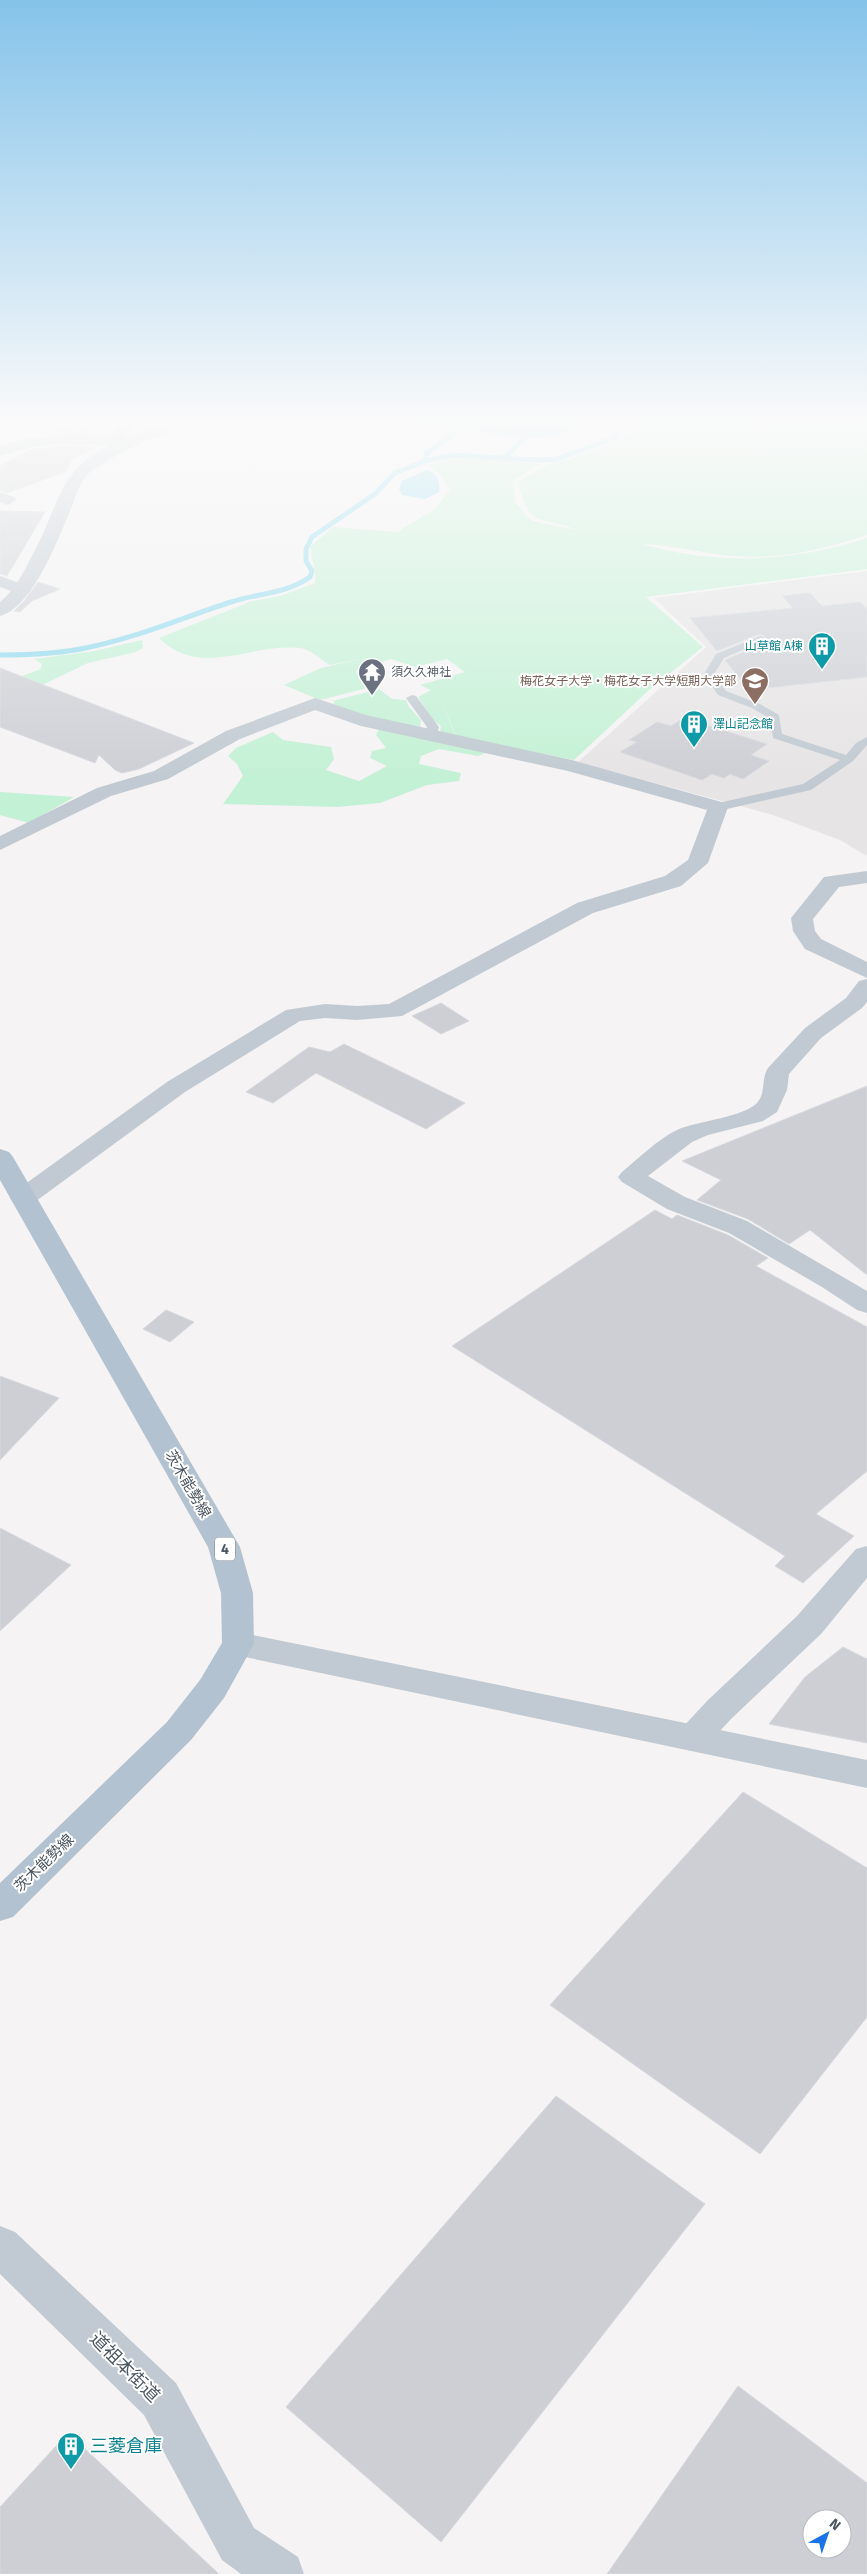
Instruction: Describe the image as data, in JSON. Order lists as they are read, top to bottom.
{
  "streets": {
    "main road": ["茨木能勢線", "4"],
    "street": ["道祖本街道"]
  },
  "places": {
    "building": ["山草館 A棟", "澤山記念館", "三菱倉庫"],
    "temple": ["須久久神社"],
    "school or university": ["梅花女子大学・梅花女子大学短期大学部"]
  },
  "north": "top right"
}
